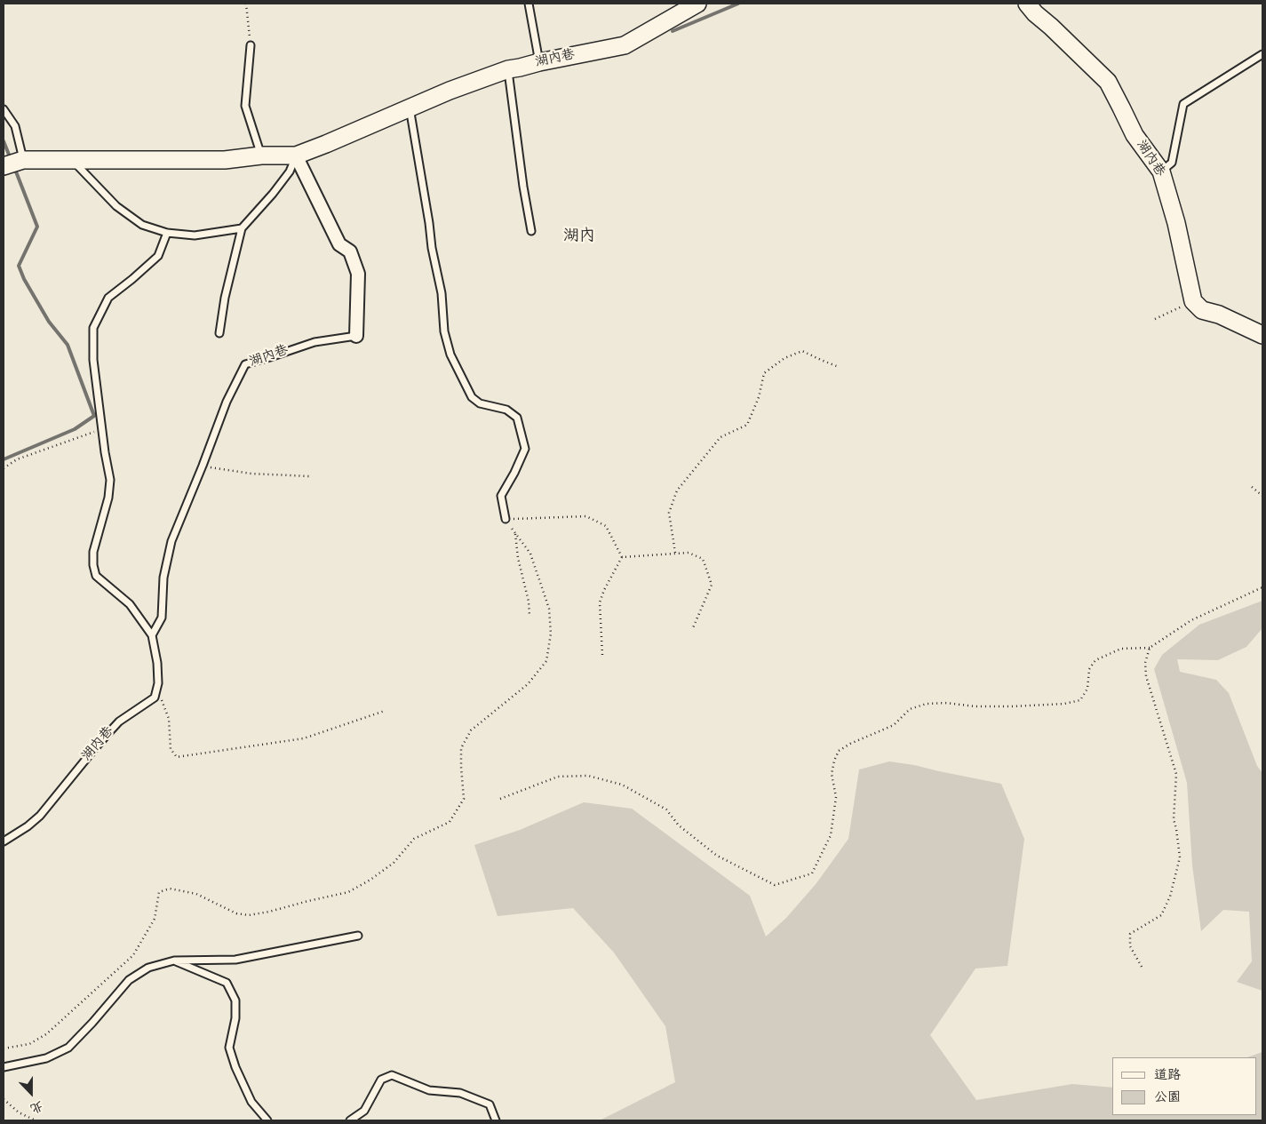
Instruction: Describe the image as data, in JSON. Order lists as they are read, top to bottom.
{
  "streets": {
    "street": ["湖內巷"]
  },
  "districts": ["湖內"],
  "legend": ["道路", "公園"],
  "north": "bottom"
}
